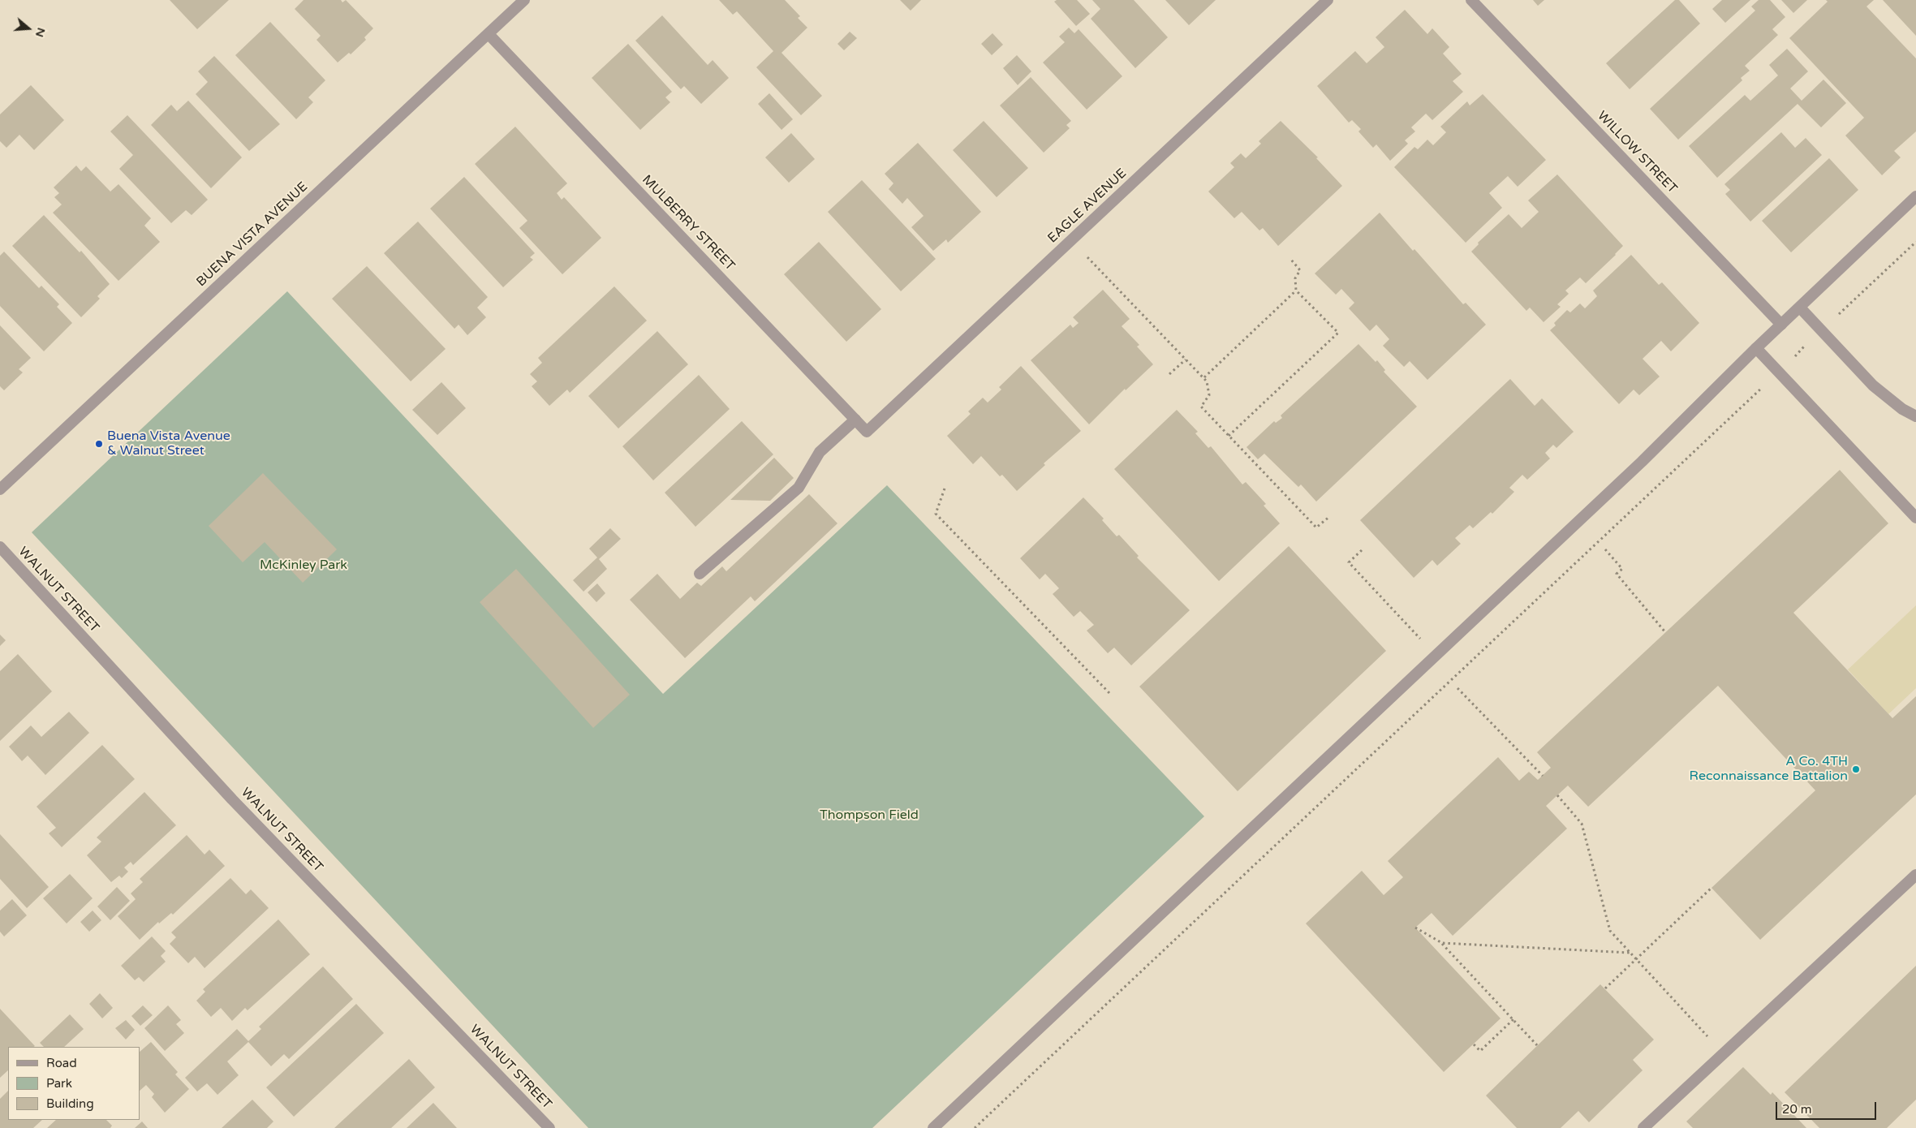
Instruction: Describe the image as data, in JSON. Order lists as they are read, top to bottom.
{
  "streets": {
    "street": [
      "WILLOW STREET",
      "EAGLE AVENUE",
      "MULBERRY STREET",
      "BUENA VISTA AVENUE",
      "WALNUT STREET"
    ]
  },
  "crossings": [
    ["EAGLE AVENUE", "MULBERRY STREET"],
    ["MULBERRY STREET", "BUENA VISTA AVENUE"]
  ],
  "parks": ["McKinley Park", "Thompson Field"],
  "places": ["Buena Vista Avenue & Walnut Street", "A Co. 4TH Reconnaissance Battalion"],
  "legend": ["Road", "Park", "Building"],
  "scale_bar": "20 m",
  "north": "right"
}
